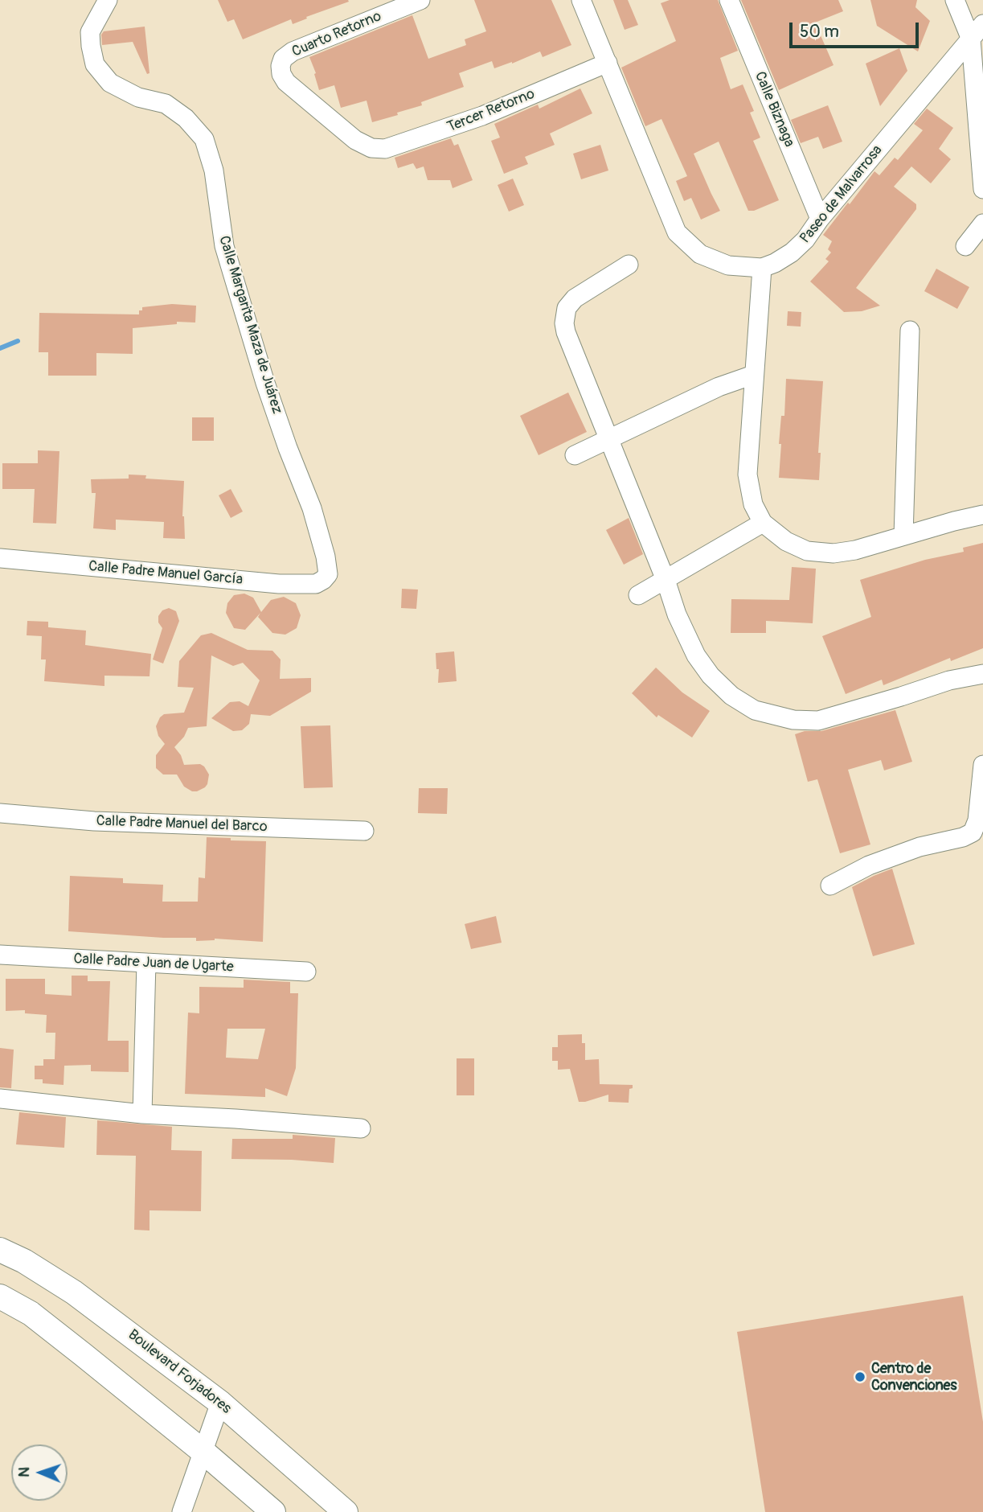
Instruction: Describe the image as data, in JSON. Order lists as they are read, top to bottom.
{
  "streets": {
    "main road": ["Boulevard Forjadores"],
    "street": [
      "Cuarto Retorno",
      "Calle Biznaga",
      "Tercer Retorno",
      "Paseo de Malvarrosa",
      "Calle Margarita Maza de Juárez",
      "Calle Padre Manuel García",
      "Calle Padre Manuel del Barco",
      "Calle Padre Juan de Ugarte"
    ]
  },
  "crossings": [
    ["Cuarto Retorno", "Tercer Retorno"],
    ["Calle Biznaga", "Paseo de Malvarrosa"],
    ["Calle Margarita Maza de Juárez", "Calle Padre Manuel García"]
  ],
  "places": ["Centro de Convenciones"],
  "scale_bar": "50 m",
  "north": "left"
}
